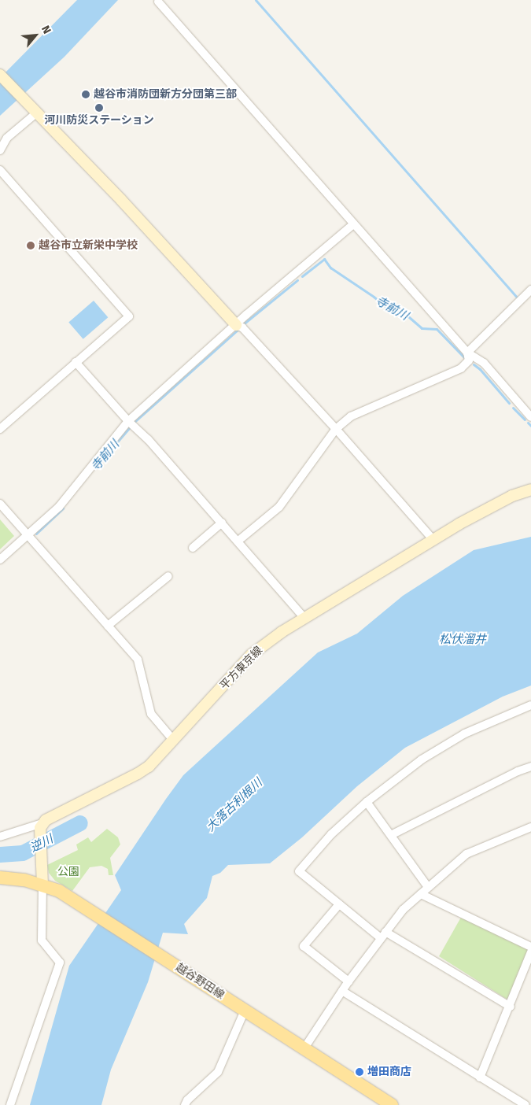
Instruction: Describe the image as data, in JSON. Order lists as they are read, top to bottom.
{
  "streets": {
    "main road": ["平方東京線", "越谷野田線"]
  },
  "water": [
    "寺前川",
    "松伏溜井",
    "大落古利根川",
    "逆川"
  ],
  "parks": ["公園"],
  "places": [
    "越谷市消防団新方分団第三部",
    "河川防災ステーション",
    "越谷市立新栄中学校",
    "増田商店"
  ],
  "north": "top right"
}
